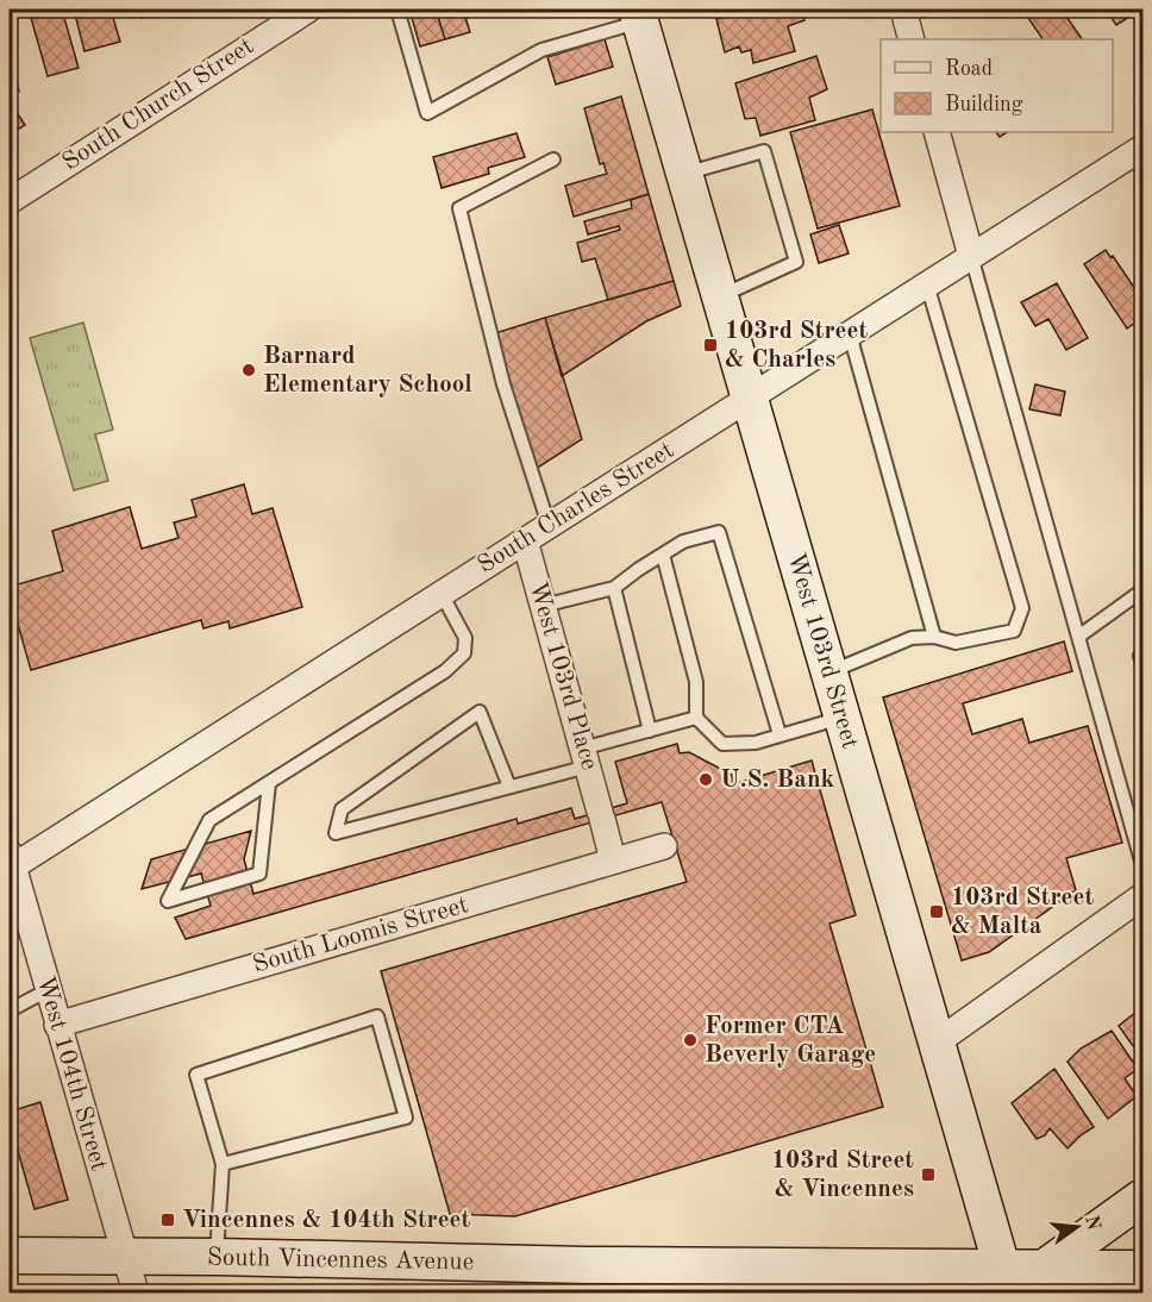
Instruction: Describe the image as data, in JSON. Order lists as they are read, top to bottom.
{
  "streets": {
    "main road": ["West 103rd Street", "South Vincennes Avenue"],
    "street": [
      "South Church Street",
      "South Charles Street",
      "West 103rd Place",
      "South Loomis Street",
      "West 104th Street"
    ]
  },
  "crossings": [
    ["South Charles Street", "West 103rd Street"],
    ["South Charles Street", "West 103rd Place"],
    ["South Charles Street", "West 104th Street"],
    ["West 103rd Street", "South Vincennes Avenue"],
    ["West 103rd Place", "South Loomis Street"],
    ["South Loomis Street", "West 104th Street"],
    ["West 104th Street", "South Vincennes Avenue"]
  ],
  "places": {
    "transit": [
      "103rd Street & Charles",
      "103rd Street & Malta",
      "103rd Street & Vincennes",
      "Vincennes & 104th Street"
    ],
    "other": ["Barnard Elementary School", "U.S. Bank", "Former CTA Beverly Garage"]
  },
  "legend": ["Road", "Building"],
  "north": "right"
}
